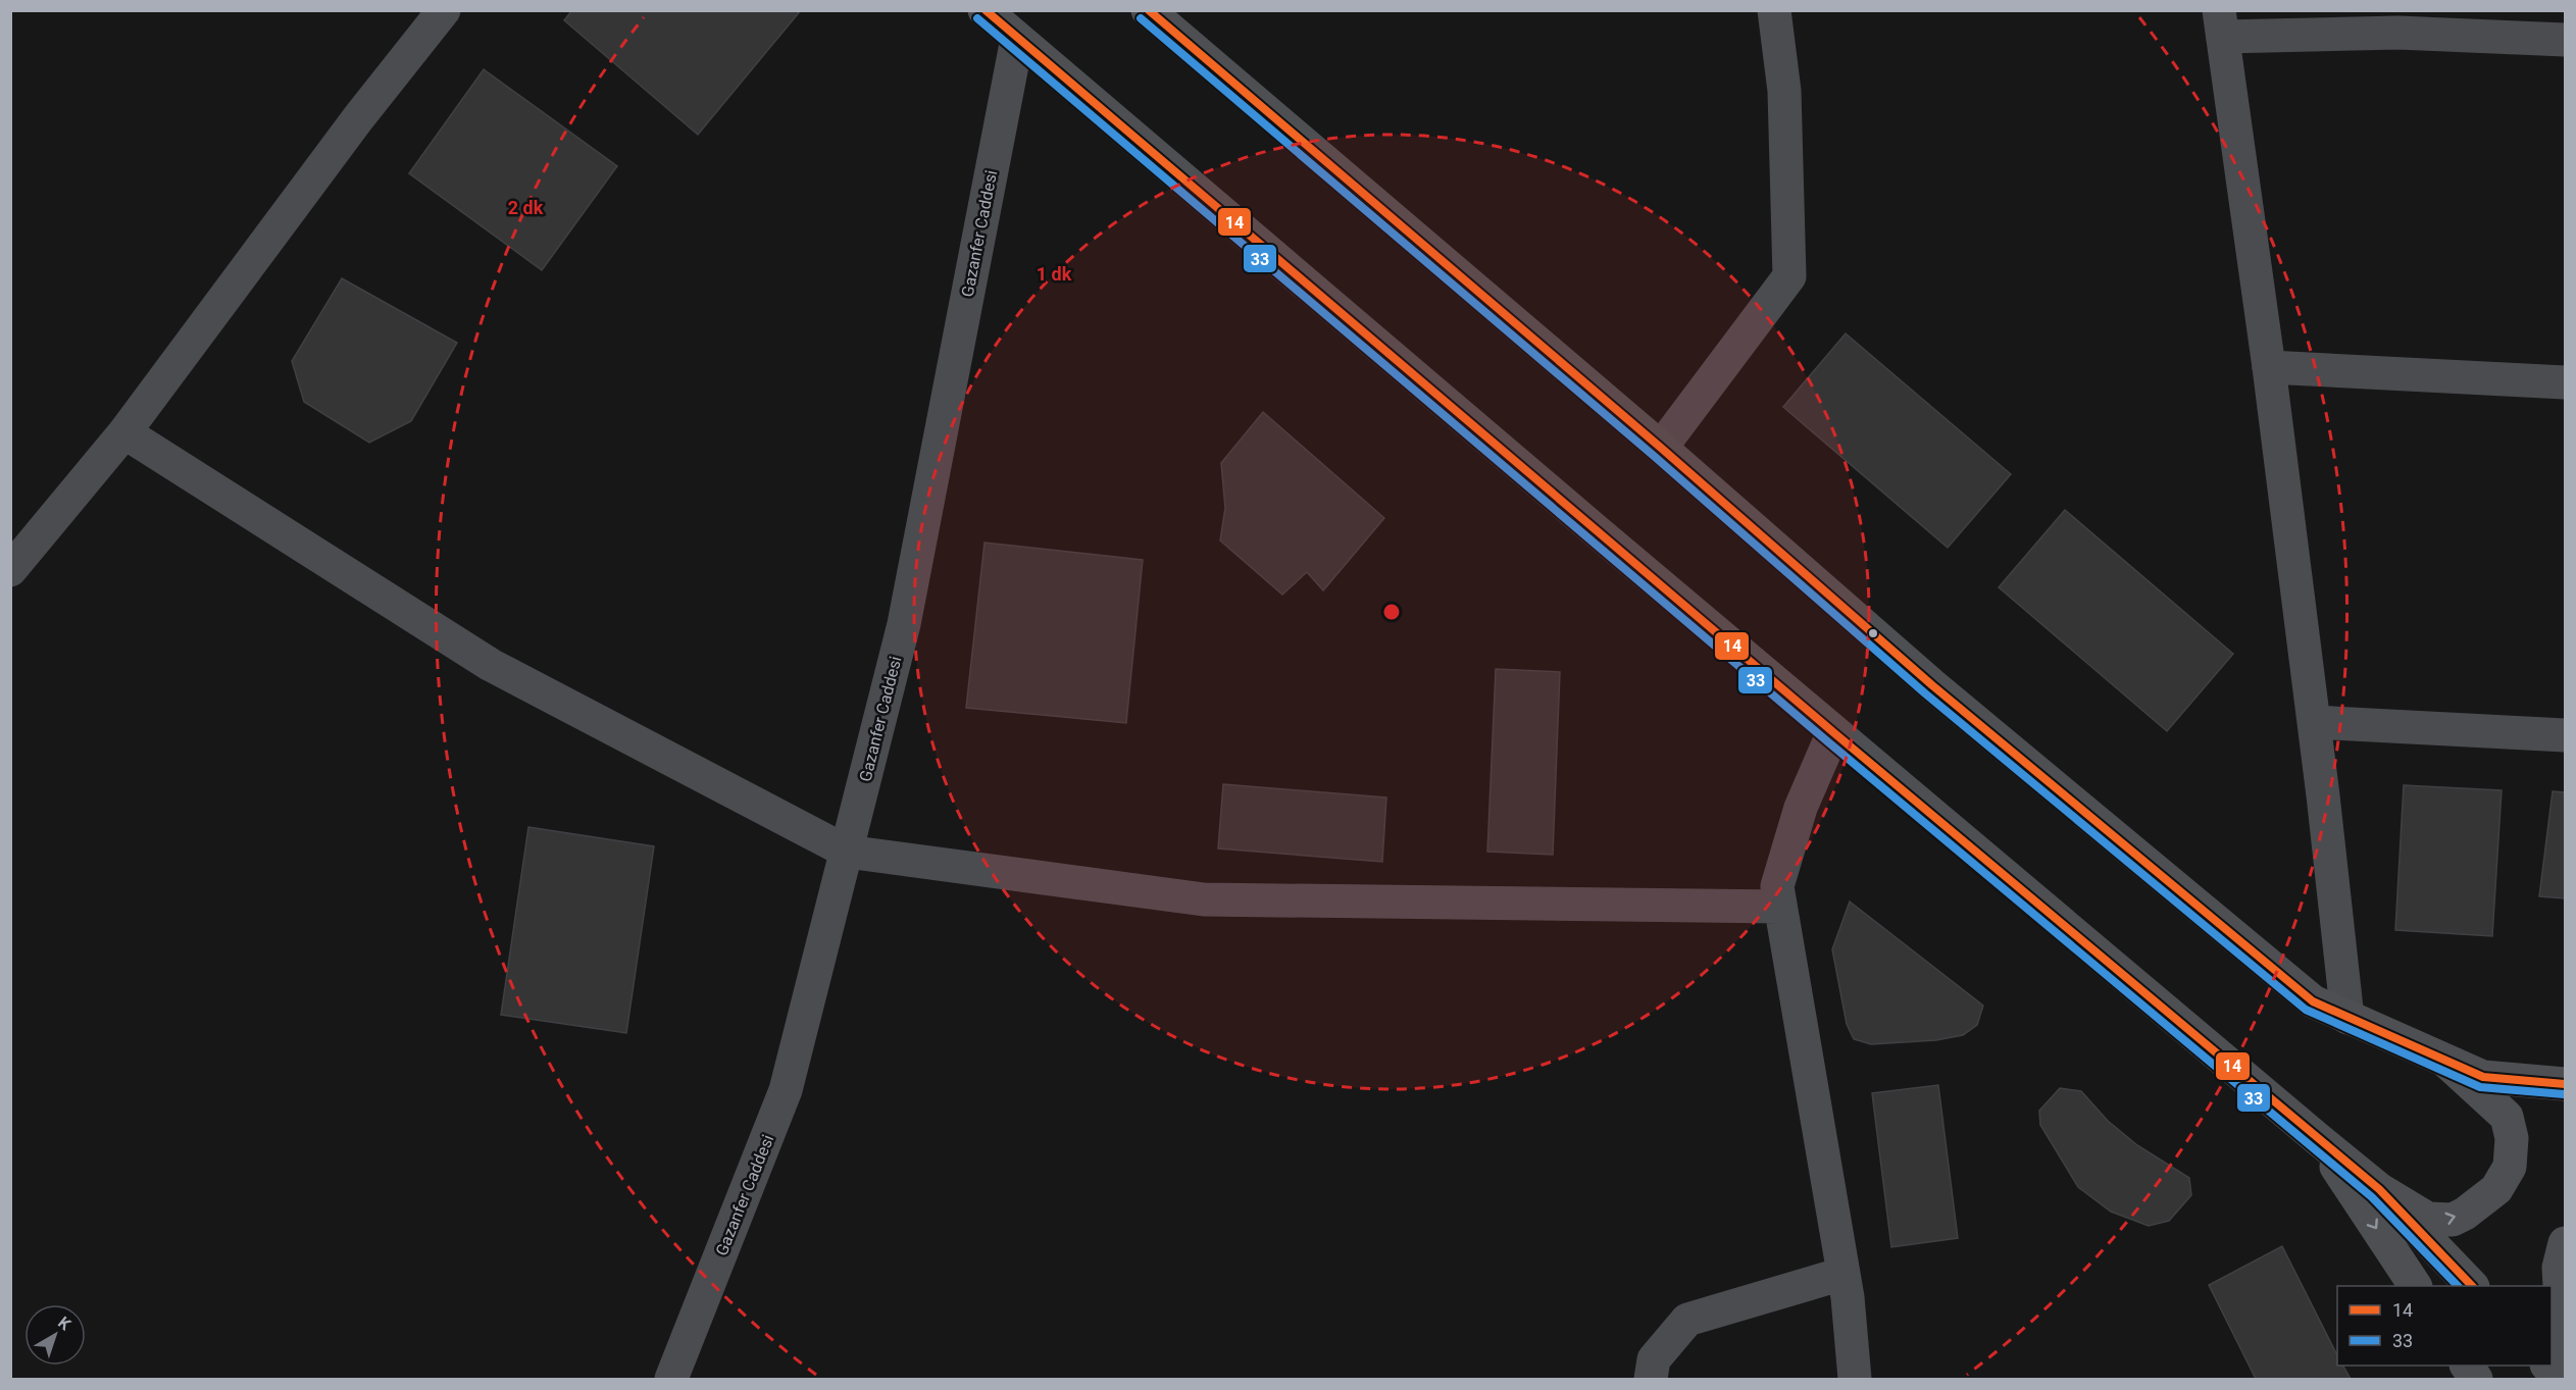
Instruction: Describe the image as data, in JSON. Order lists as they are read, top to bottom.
{
  "streets": {
    "street": ["Gazanfer Caddesi"]
  },
  "lines": ["transit line 14", "transit line 33"],
  "legend": ["14", "33"],
  "north": "top right",
  "rings": ["2 dk", "1 dk"]
}
